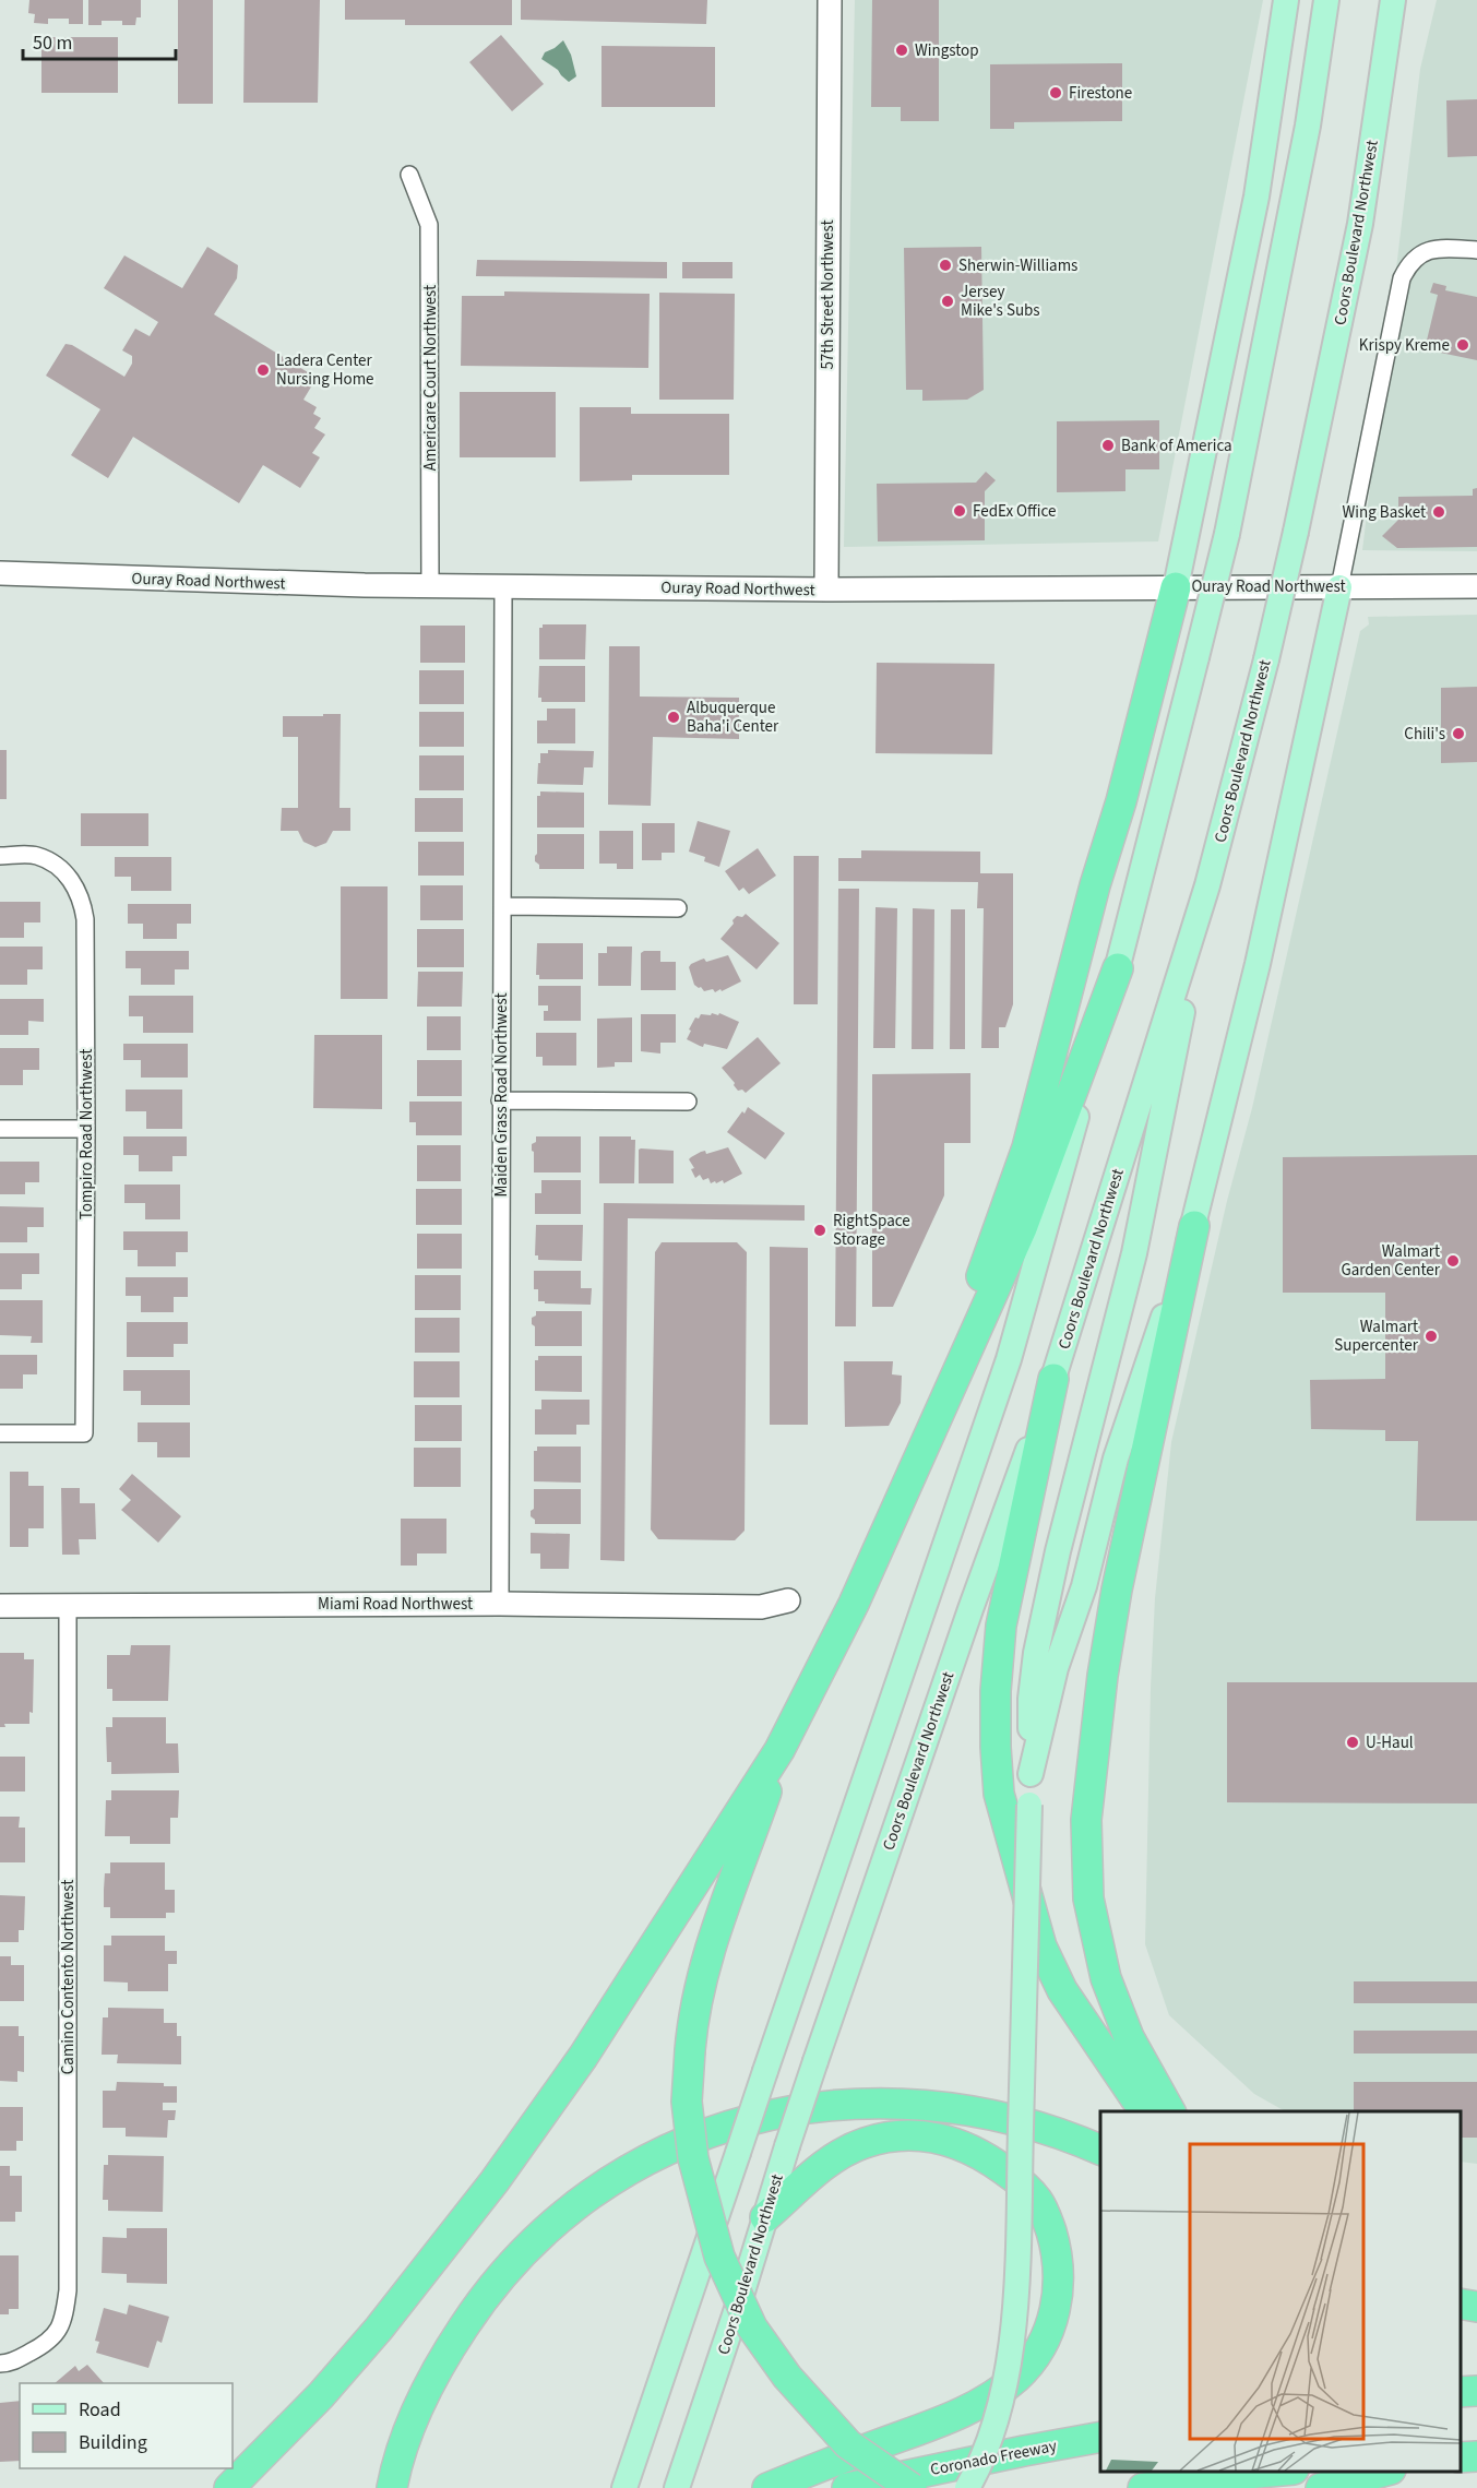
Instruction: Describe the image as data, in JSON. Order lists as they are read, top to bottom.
{
  "streets": {
    "highway": ["Coronado Freeway"],
    "main road": ["Coors Boulevard Northwest"],
    "street": [
      "57th Street Northwest",
      "Americare Court Northwest",
      "Ouray Road Northwest",
      "Maiden Grass Road Northwest",
      "Tompiro Road Northwest",
      "Miami Road Northwest",
      "Camino Contento Northwest"
    ]
  },
  "crossings": [
    ["57th Street Northwest", "Ouray Road Northwest"],
    ["Americare Court Northwest", "Ouray Road Northwest"],
    ["Ouray Road Northwest", "Maiden Grass Road Northwest"],
    ["Maiden Grass Road Northwest", "Miami Road Northwest"],
    ["Miami Road Northwest", "Camino Contento Northwest"]
  ],
  "places": [
    "Wingstop",
    "Firestone",
    "Sherwin-Williams",
    "Jersey Mike's Subs",
    "Krispy Kreme",
    "Ladera Center Nursing Home",
    "Bank of America",
    "FedEx Office",
    "Wing Basket",
    "Albuquerque Baha'i Center",
    "Chili's",
    "RightSpace Storage",
    "Walmart Garden Center",
    "Walmart Supercenter",
    "U-Haul"
  ],
  "legend": ["Road", "Building"],
  "scale_bar": "50 m"
}
